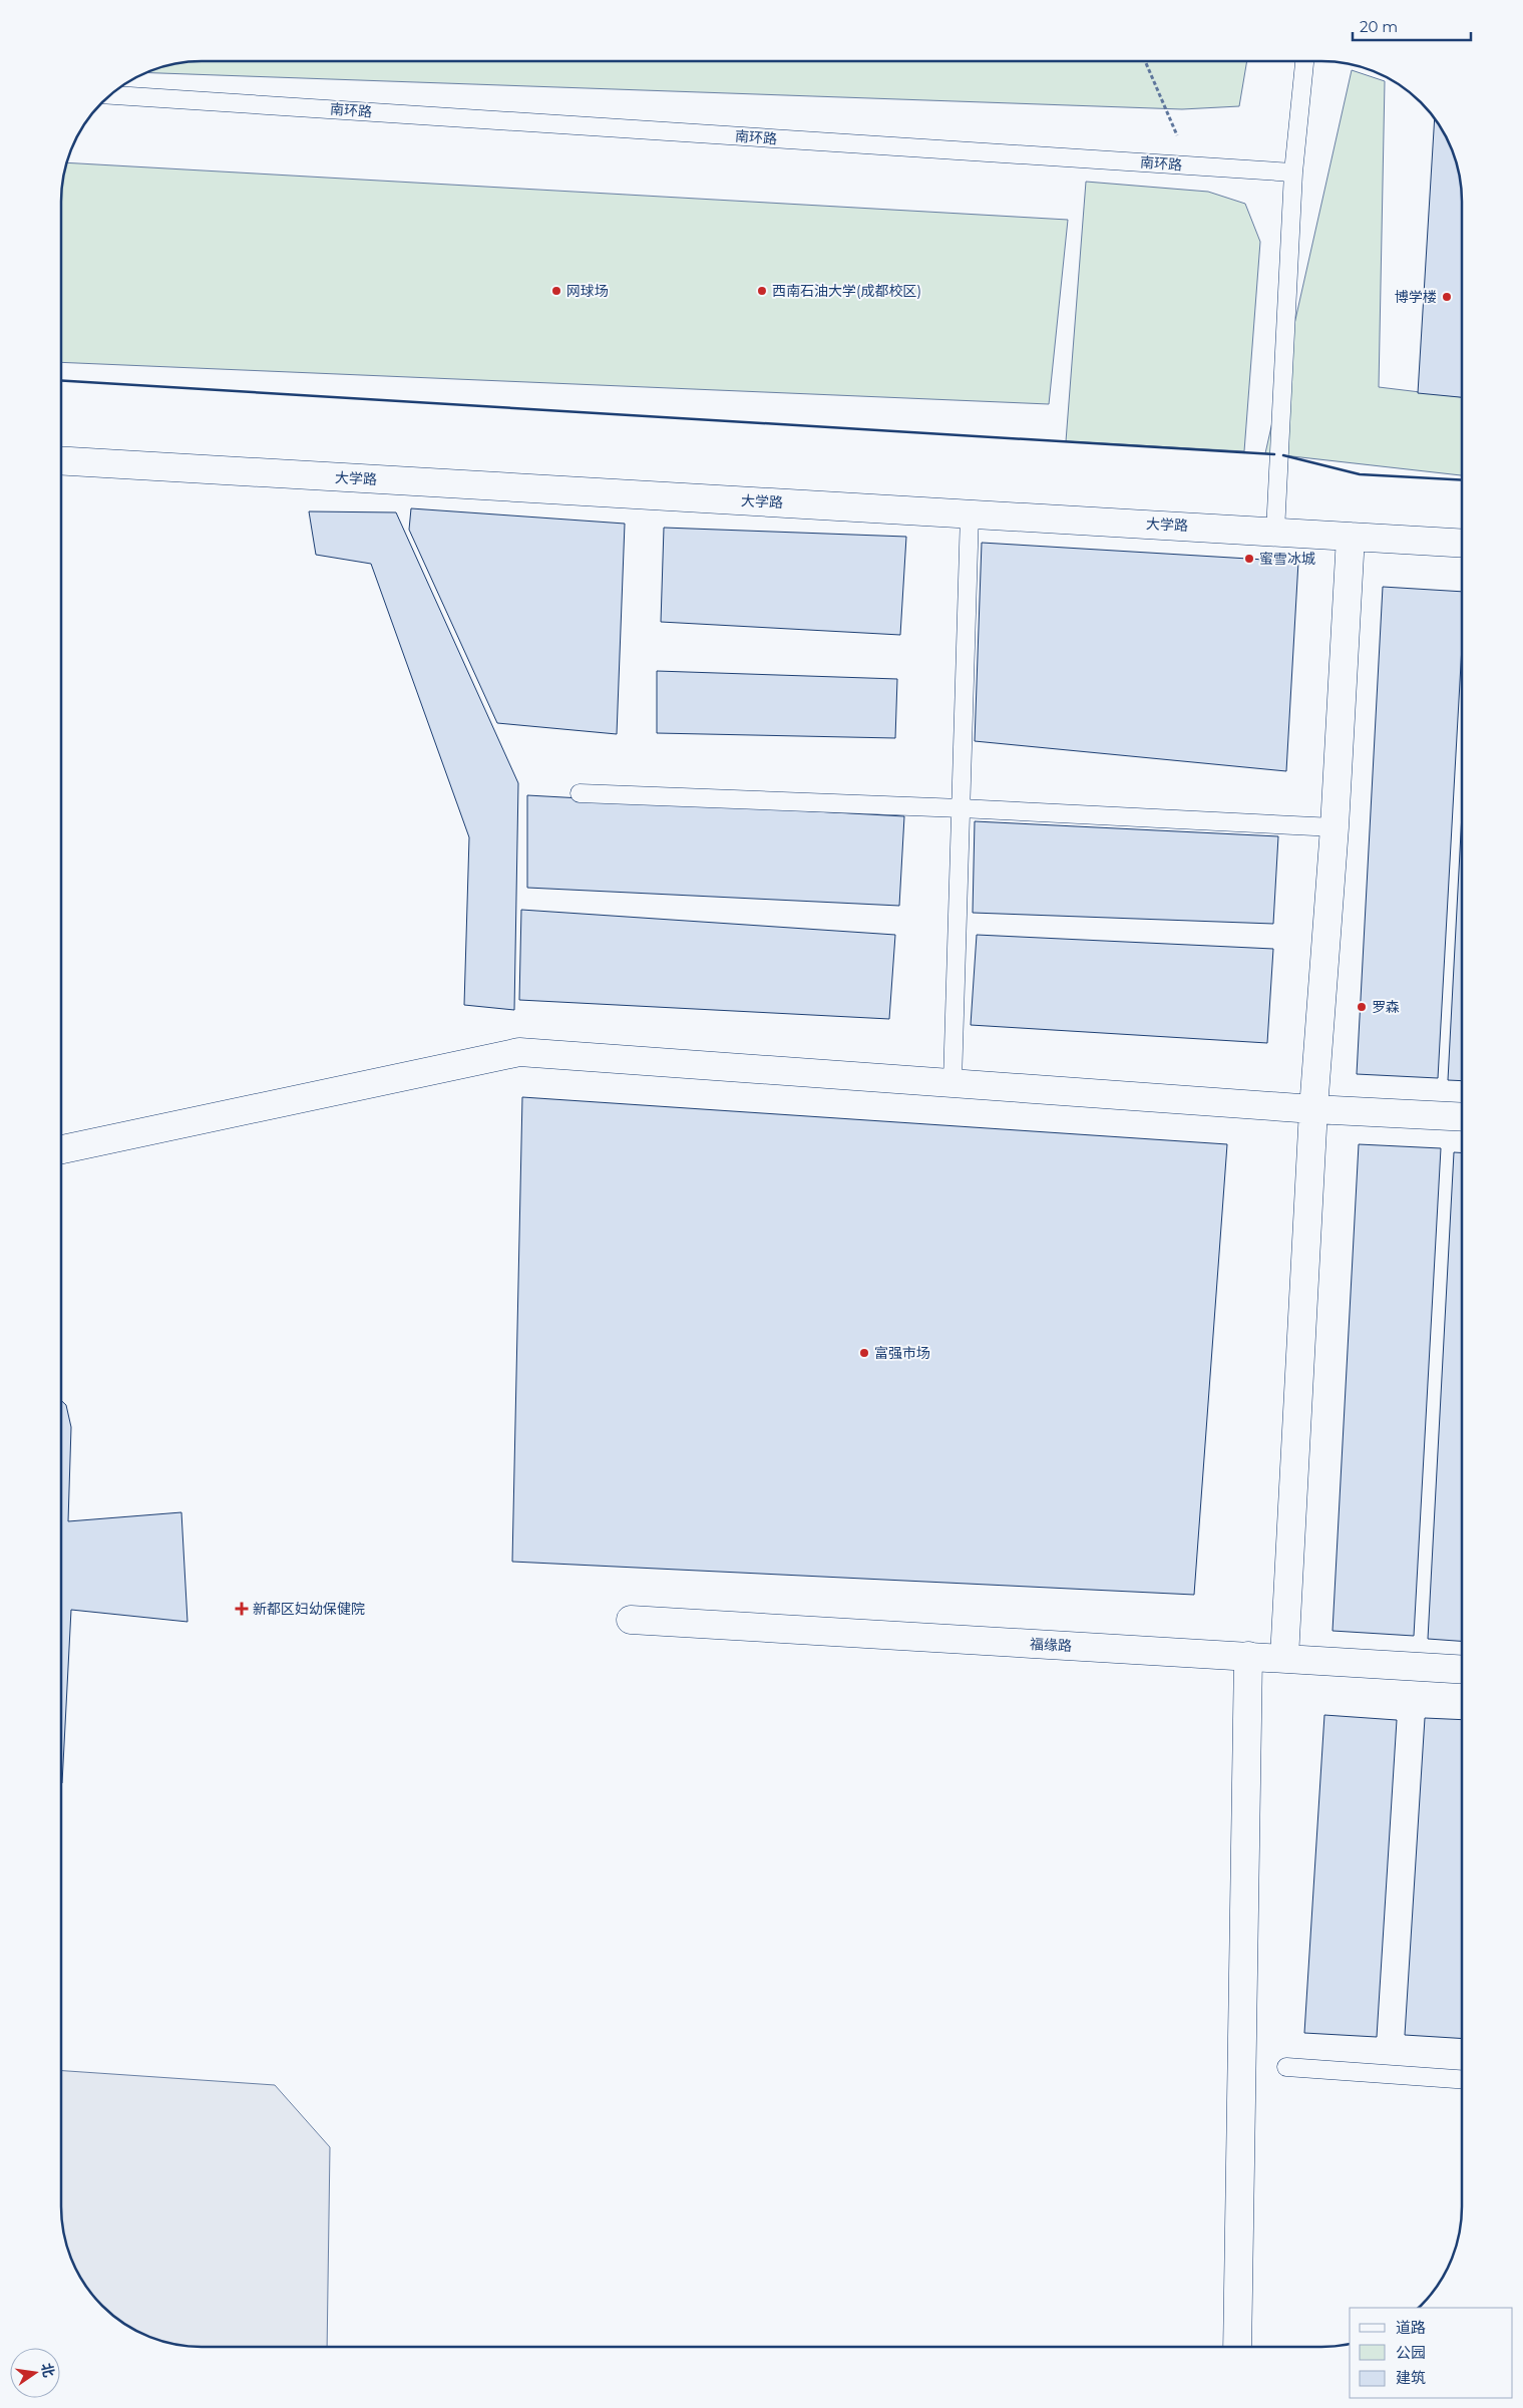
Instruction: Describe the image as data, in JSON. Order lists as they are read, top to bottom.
{
  "streets": {
    "street": ["大学路", "福缘路"],
    "lane": ["南环路"]
  },
  "places": {
    "other": [
      "网球场",
      "西南石油大学(成都校区)",
      "博学楼",
      "蜜雪冰城",
      "罗森",
      "富强市场"
    ],
    "health": ["新都区妇幼保健院"]
  },
  "legend": ["道路", "公园", "建筑"],
  "scale_bar": "20 m",
  "north": "right"
}
